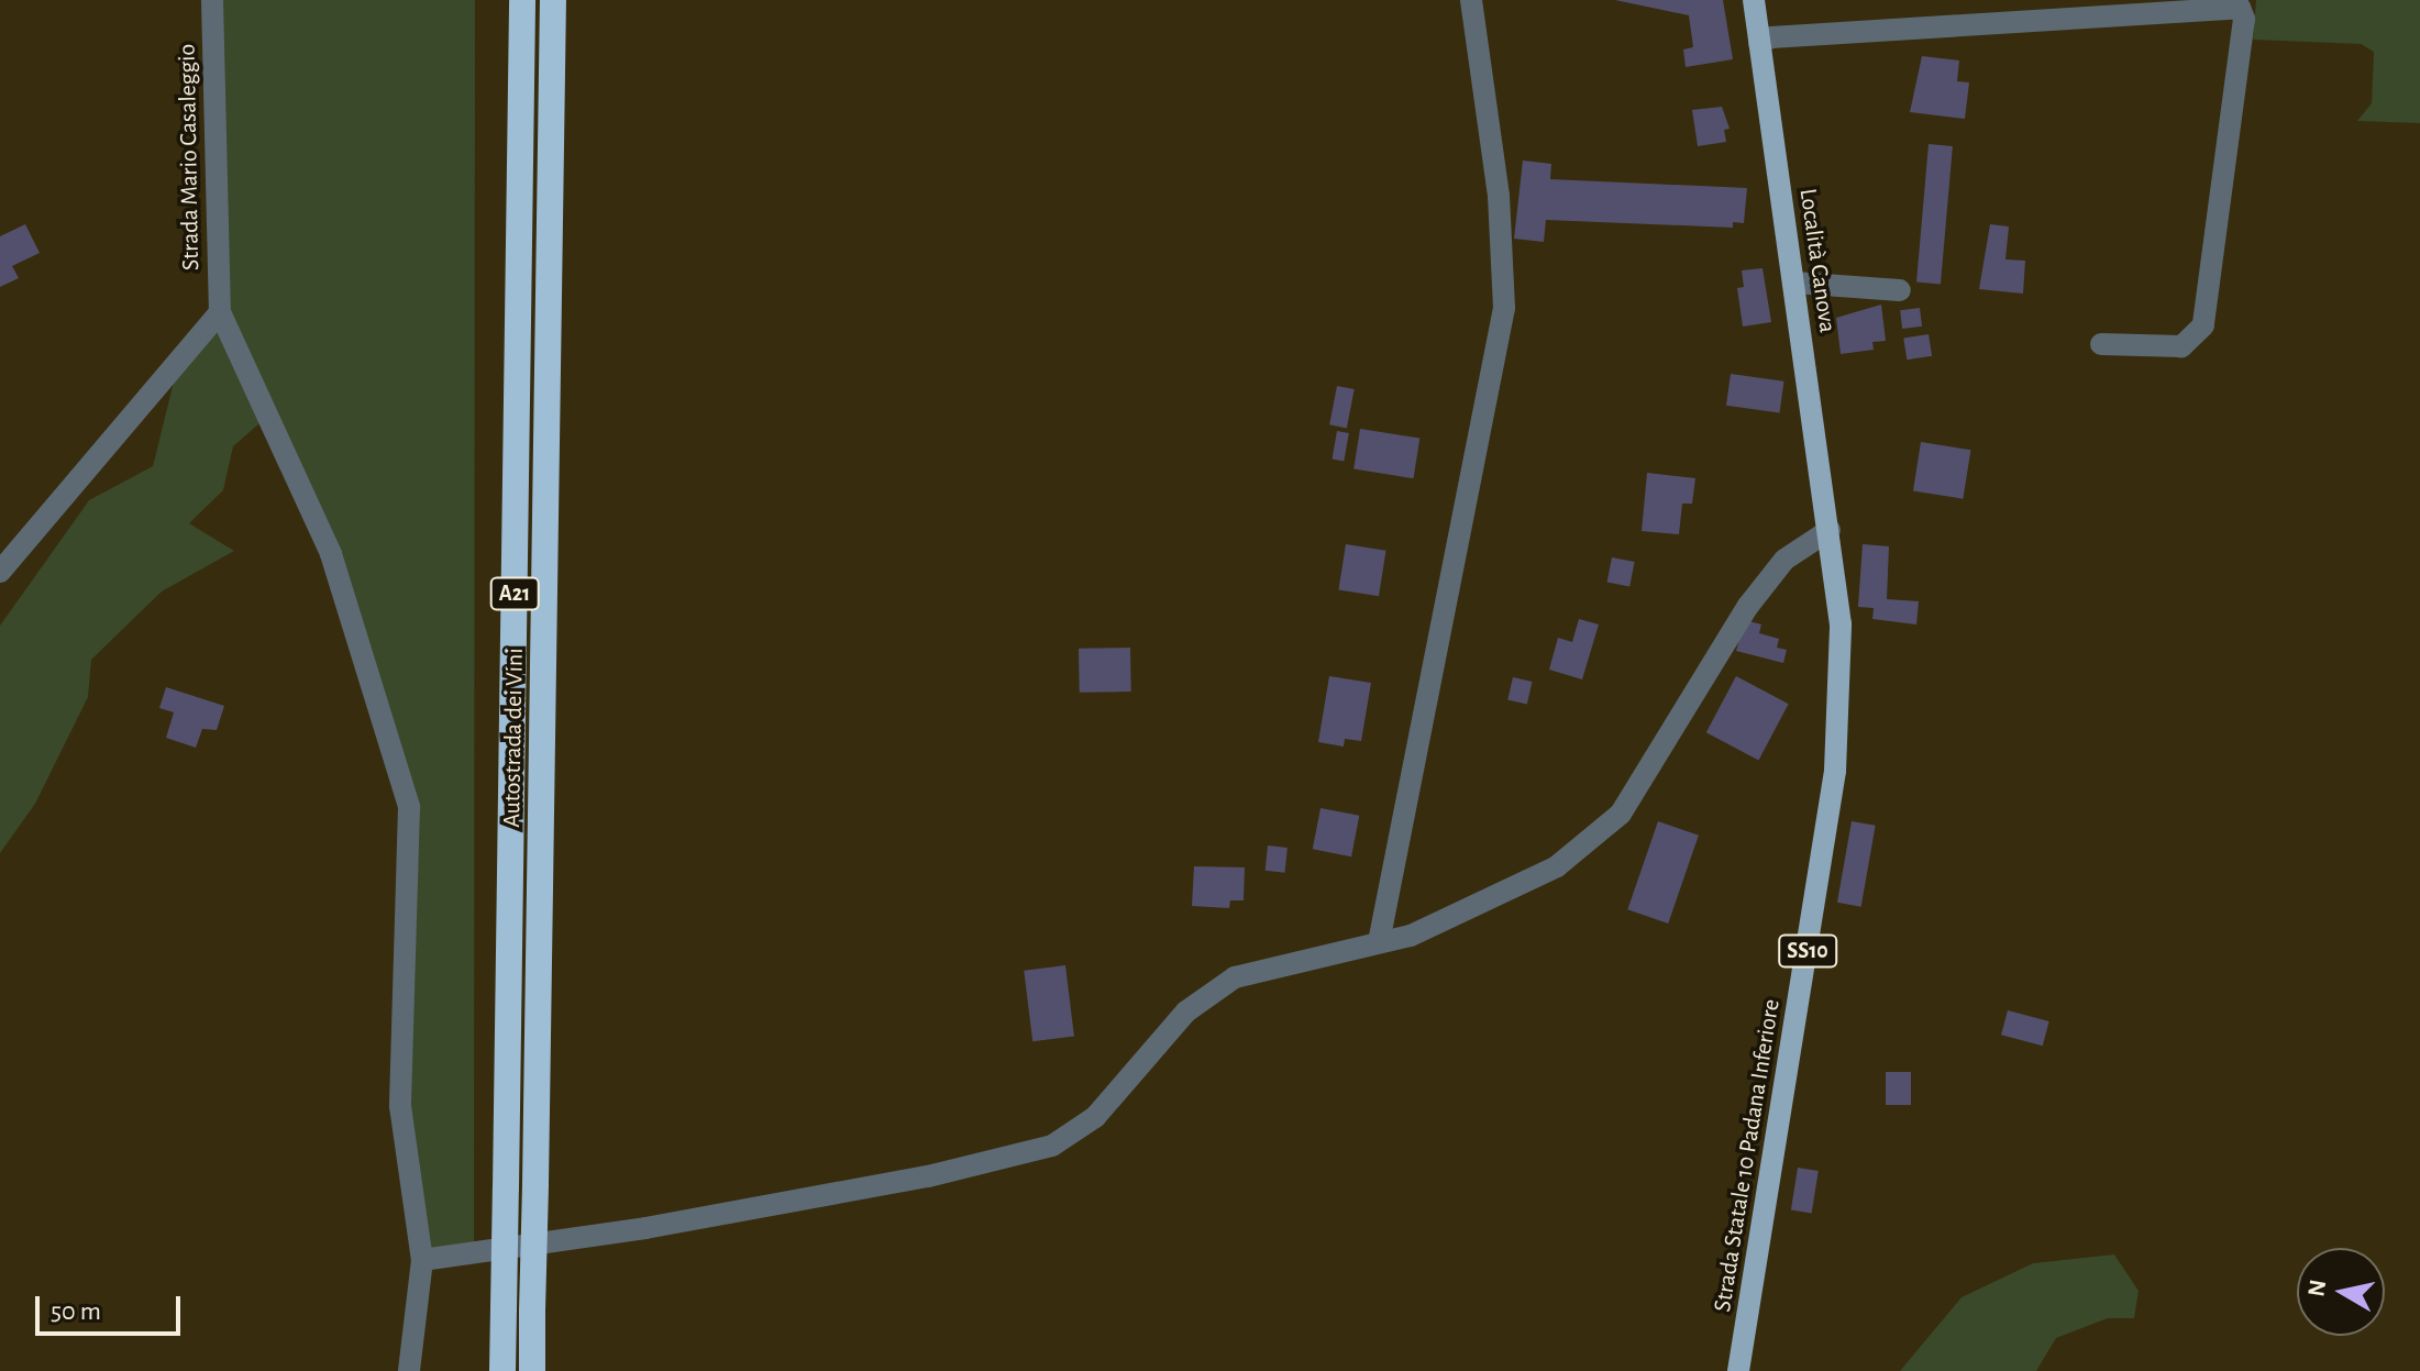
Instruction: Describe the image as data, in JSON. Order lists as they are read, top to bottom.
{
  "streets": {
    "highway": ["A21", "Autostrada dei Vini"],
    "main road": ["Località Canova", "SS10", "Strada Statale 10 Padana Inferiore"],
    "street": ["Strada Mario Casaleggio"]
  },
  "crossings": [
    ["Località Canova", "Strada Statale 10 Padana Inferiore"]
  ],
  "scale_bar": "50 m",
  "north": "left"
}
